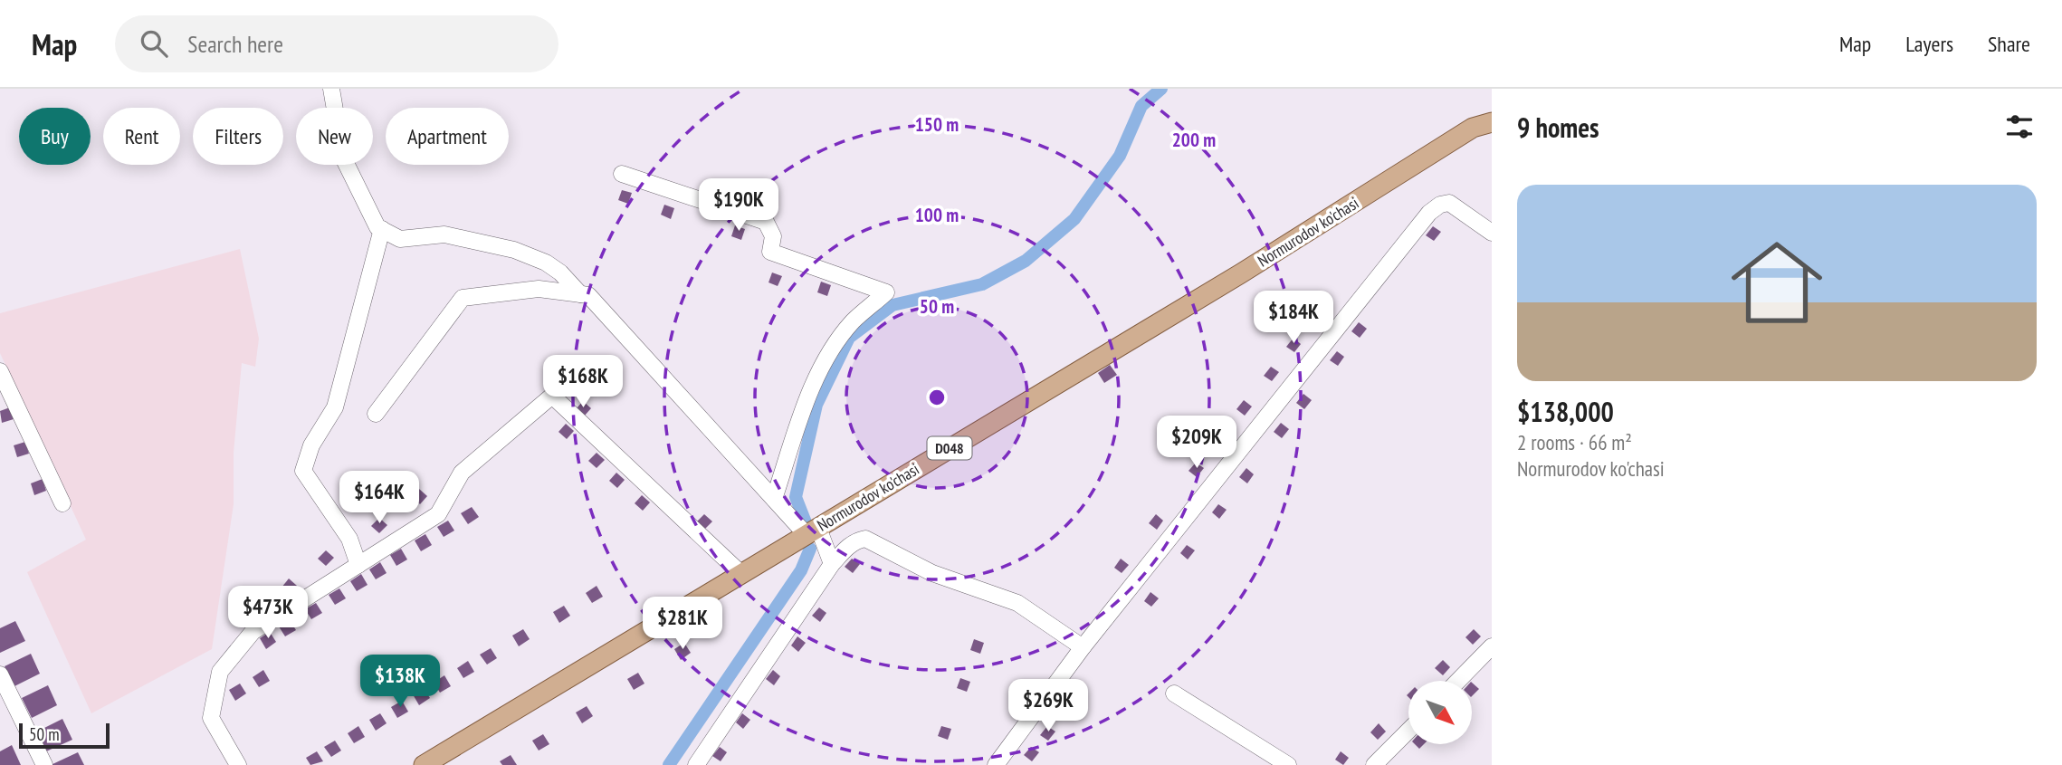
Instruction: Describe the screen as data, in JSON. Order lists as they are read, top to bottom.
{
  "streets": {
    "main road": ["Normurodov ko'chasi", "D048"]
  },
  "scale_bar": "50 m",
  "north": "bottom right",
  "page": {
    "header": "Map",
    "search": "Search here",
    "nav": ["Map", "Layers", "Share"],
    "heading": "9 homes",
    "chip": [
      "Buy",
      "Rent",
      "Filters",
      "New",
      "Apartment"
    ],
    "list": [
      {
        "name": "$138,000",
        "note": "2 rooms · 66 m² · Normurodov ko'chasi"
      }
    ],
    "price": [
      "$190K",
      "$184K",
      "$168K",
      "$209K",
      "$164K",
      "$473K",
      "$281K",
      "$138K",
      "$269K"
    ],
    "scale": "50 m"
  },
  "rings": [
    "150 m",
    "200 m",
    "100 m",
    "50 m"
  ]
}
